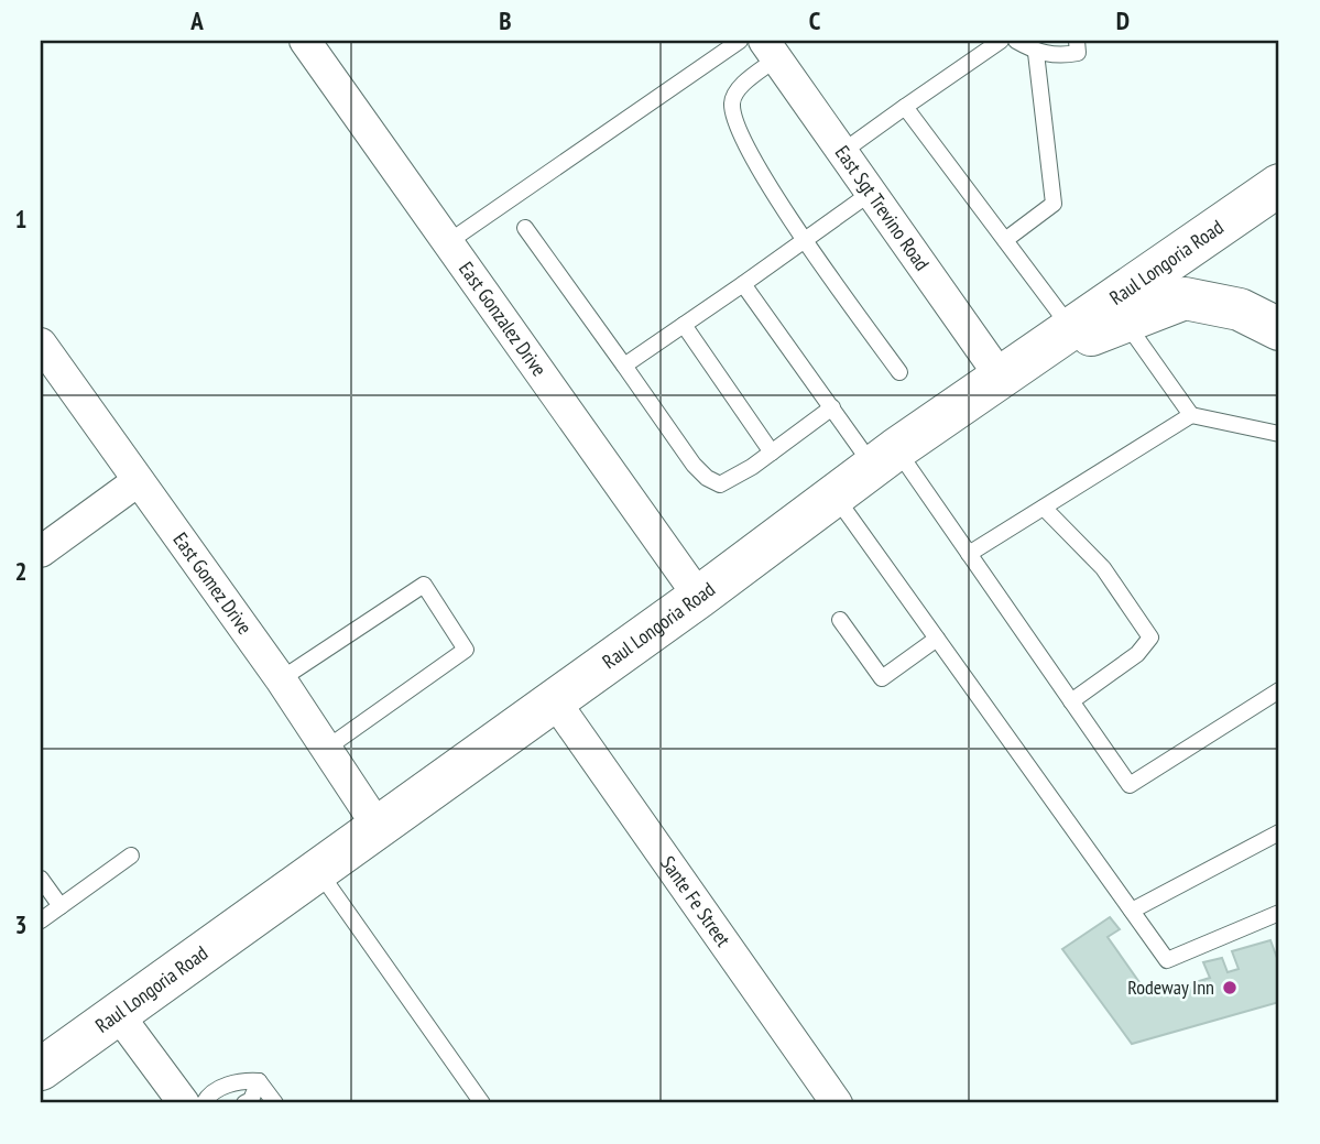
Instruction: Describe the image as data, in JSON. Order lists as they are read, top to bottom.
{
  "streets": {
    "main road": ["Raul Longoria Road"],
    "street": [
      "East Sgt Trevino Road",
      "East Gonzalez Drive",
      "East Gomez Drive",
      "Sante Fe Street"
    ]
  },
  "crossings": [
    ["East Sgt Trevino Road", "Raul Longoria Road"],
    ["Raul Longoria Road", "East Gonzalez Drive"],
    ["Raul Longoria Road", "East Gomez Drive"],
    ["Raul Longoria Road", "Sante Fe Street"]
  ],
  "places": ["Rodeway Inn"],
  "grid": {
    "columns": [
      "A",
      "B",
      "C",
      "D"
    ],
    "rows": ["1", "2", "3"]
  }
}
